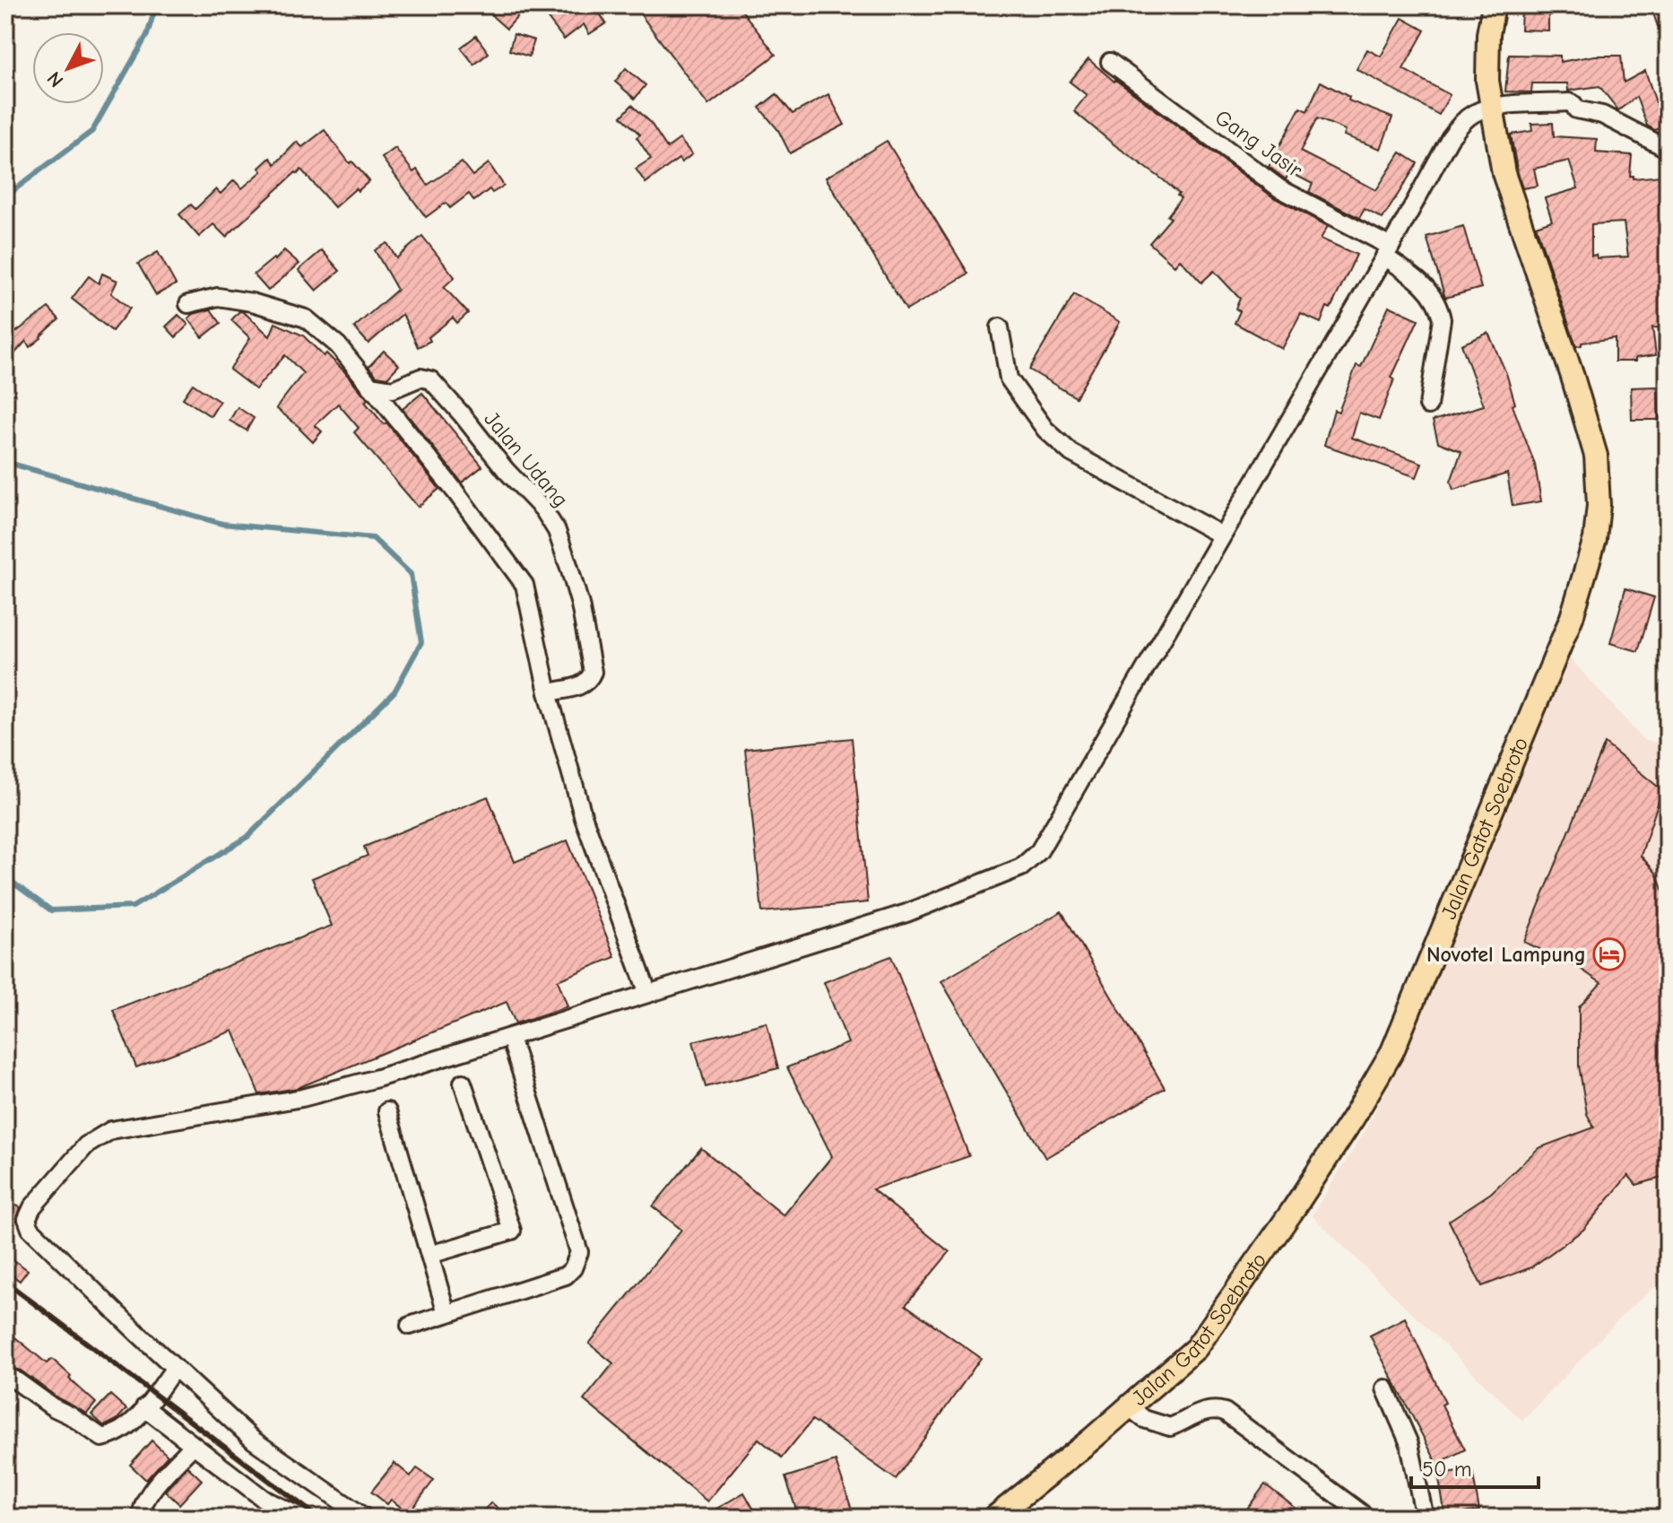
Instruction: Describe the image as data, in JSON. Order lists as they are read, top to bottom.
{
  "streets": {
    "main road": ["Jalan Gatot Soebroto"],
    "street": ["Gang Jasir", "Jalan Udang"]
  },
  "places": {
    "hotel": ["Novotel Lampung"]
  },
  "scale_bar": "50 m",
  "north": "bottom left"
}
